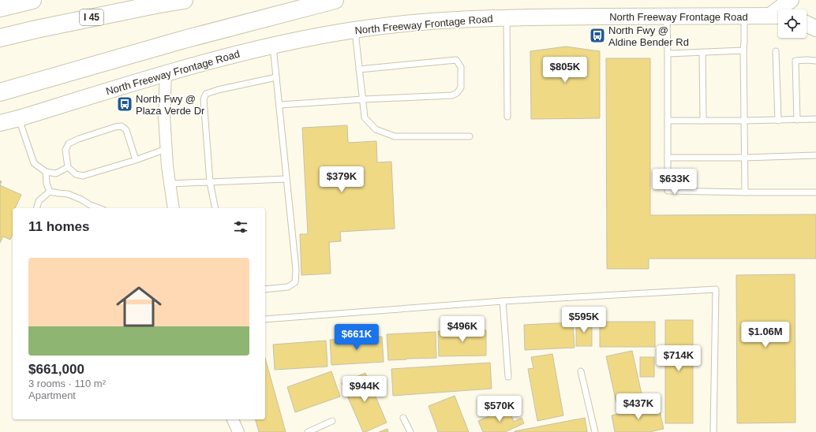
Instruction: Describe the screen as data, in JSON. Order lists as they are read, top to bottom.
{
  "streets": {
    "highway": ["I 45"],
    "main road": ["North Freeway Frontage Road"]
  },
  "places": {
    "bus stop": ["North Fwy @ Aldine Bender Rd", "North Fwy @ Plaza Verde Dr"]
  },
  "page": {
    "price": [
      "$805K",
      "$379K",
      "$633K",
      "$595K",
      "$496K",
      "$1.06M",
      "$661K",
      "$714K",
      "$944K",
      "$437K",
      "$570K"
    ],
    "heading": "11 homes",
    "list": [
      {
        "name": "$661,000",
        "note": "3 rooms · 110 m² · Apartment"
      }
    ]
  }
}
